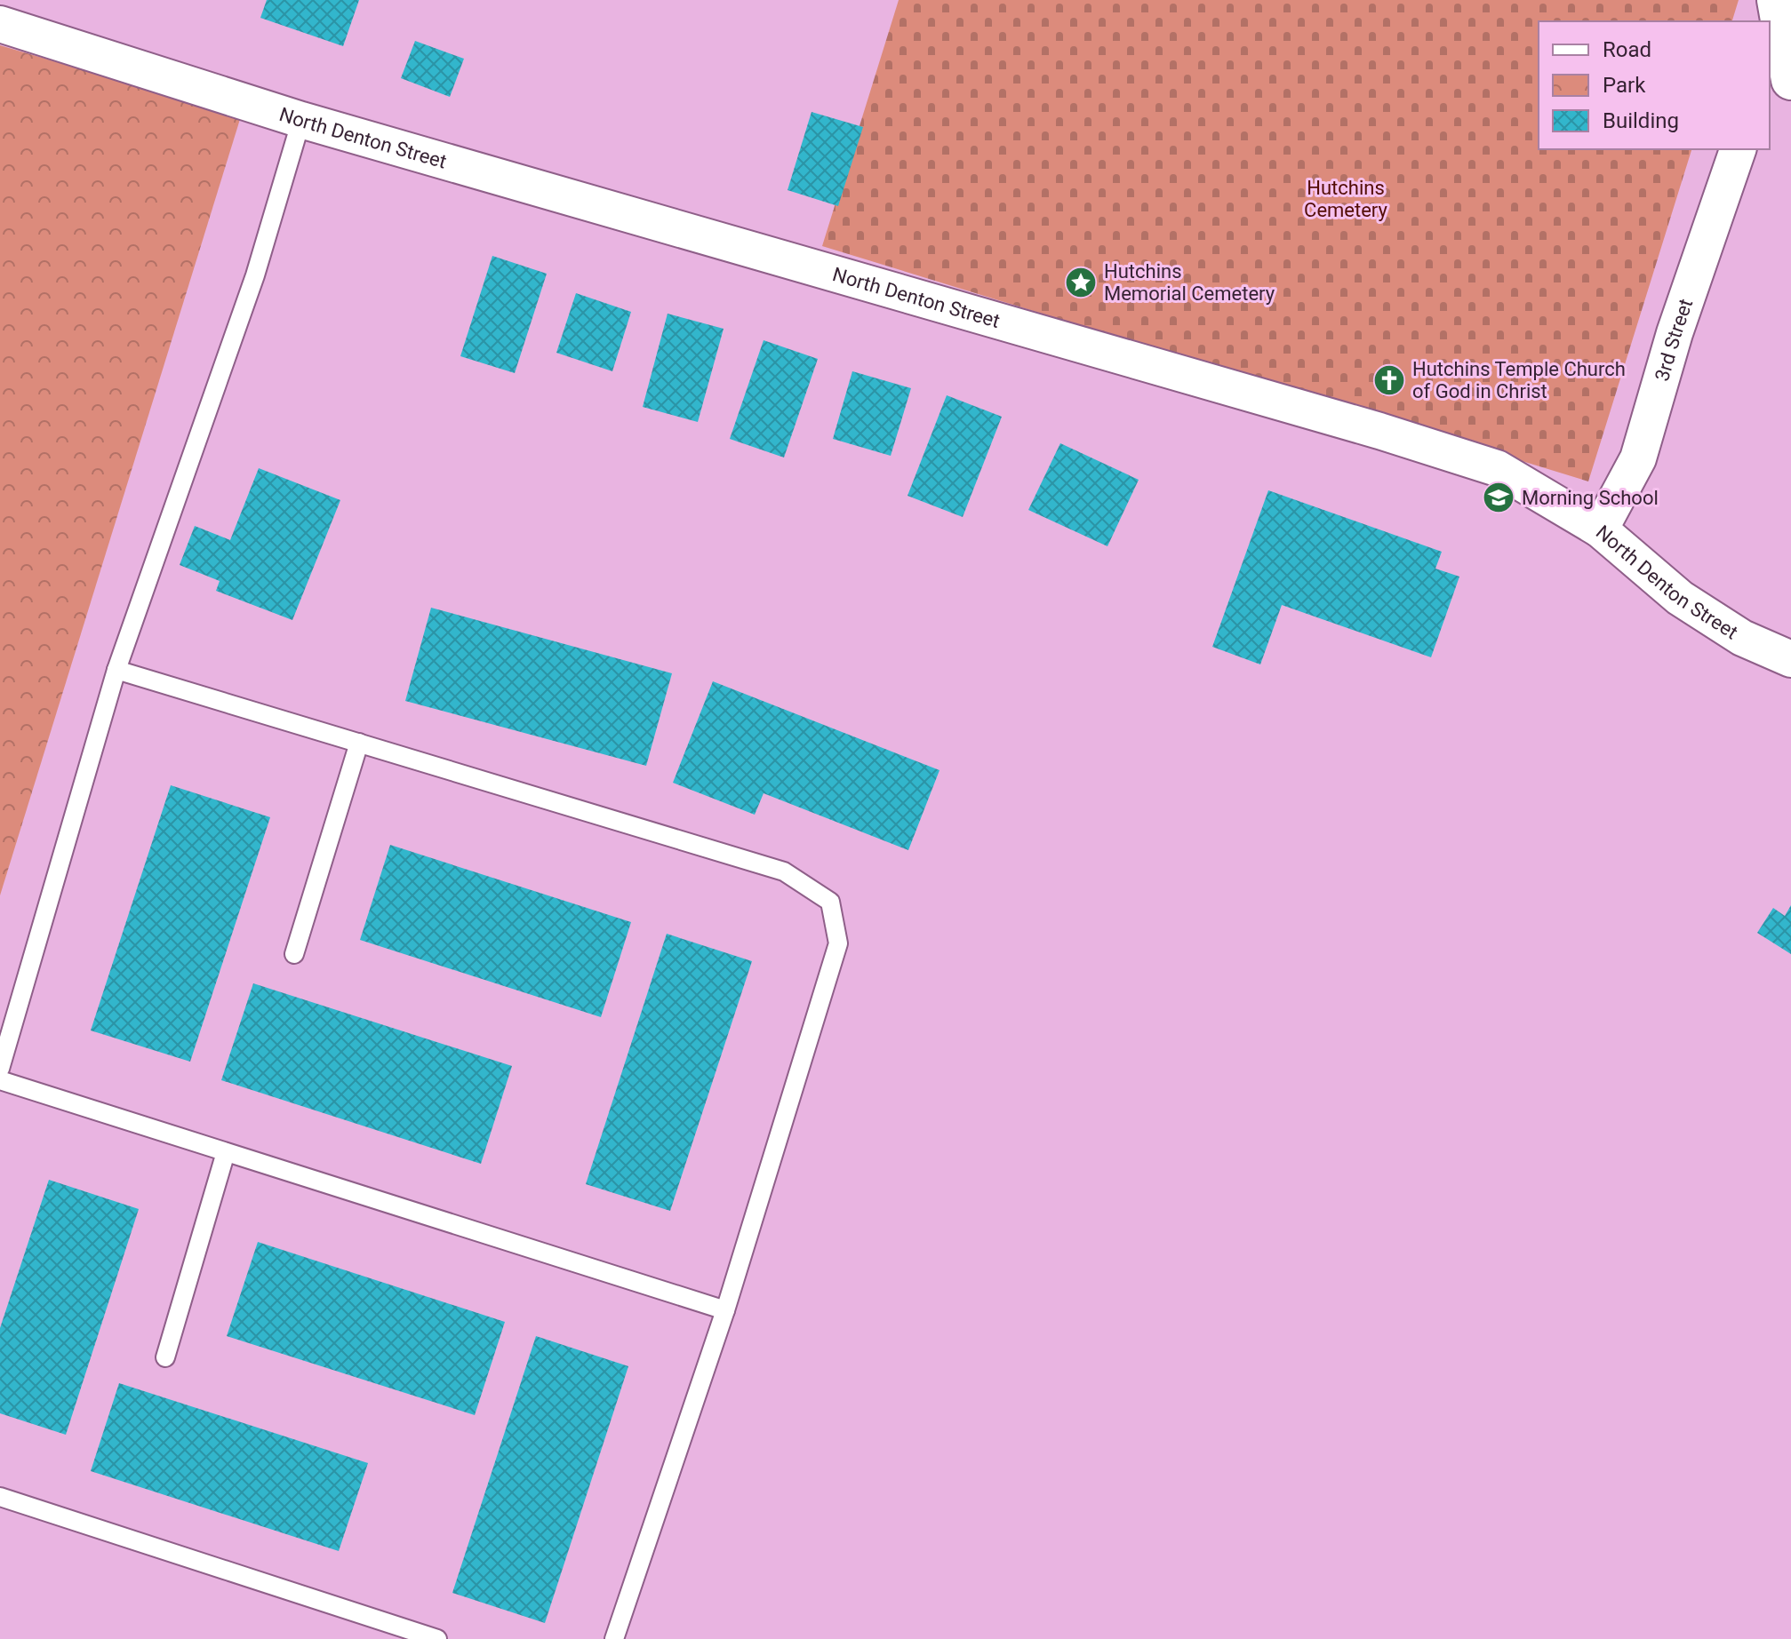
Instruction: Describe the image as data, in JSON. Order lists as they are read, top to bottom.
{
  "streets": {
    "street": ["North Denton Street", "3rd Street"]
  },
  "crossings": [
    ["North Denton Street", "3rd Street"]
  ],
  "parks": ["Hutchins Cemetery"],
  "places": {
    "place": ["Hutchins Memorial Cemetery"],
    "church": ["Hutchins Temple Church of God in Christ"],
    "school or university": ["Morning School"]
  },
  "legend": ["Road", "Park", "Building"]
}
